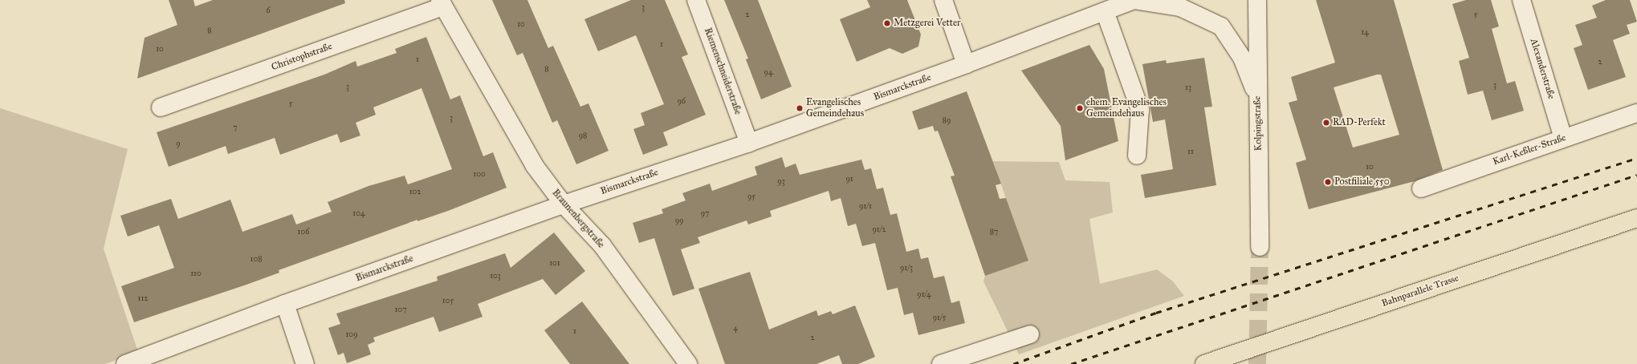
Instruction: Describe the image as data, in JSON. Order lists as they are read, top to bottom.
{
  "streets": {
    "main road": ["Bahnparallele Trasse"],
    "street": [
      "Christophstraße",
      "Alexanderstraße",
      "Riemenschneiderstraße",
      "Bismarckstraße",
      "Kolpingstraße",
      "Karl-Keßler-Straße",
      "Braunenbergstraße"
    ]
  },
  "crossings": [
    ["Christophstraße", "Braunenbergstraße"],
    ["Alexanderstraße", "Karl-Keßler-Straße"],
    ["Riemenschneiderstraße", "Bismarckstraße"],
    ["Bismarckstraße", "Kolpingstraße"],
    ["Bismarckstraße", "Braunenbergstraße"]
  ],
  "places": [
    "Metzgerei Vetter",
    "Evangelisches Gemeindehaus",
    "ehem. Evangelisches Gemeindehaus",
    "RAD-Perfekt",
    "Postfiliale 550"
  ],
  "house_numbers": [
    "3",
    "6",
    "2",
    "5",
    "10",
    "8",
    "14",
    "1",
    "10",
    "1",
    "2",
    "8",
    "94",
    "3",
    "3",
    "13",
    "96",
    "5",
    "3",
    "89",
    "7",
    "98",
    "9",
    "11",
    "10",
    "100",
    "91",
    "93",
    "102",
    "95",
    "91/1",
    "104",
    "97",
    "99",
    "91/2",
    "106",
    "87",
    "108",
    "101",
    "91/3",
    "110",
    "103",
    "91/4",
    "112",
    "105",
    "107",
    "91/5",
    "4",
    "1",
    "109",
    "2"
  ]
}
